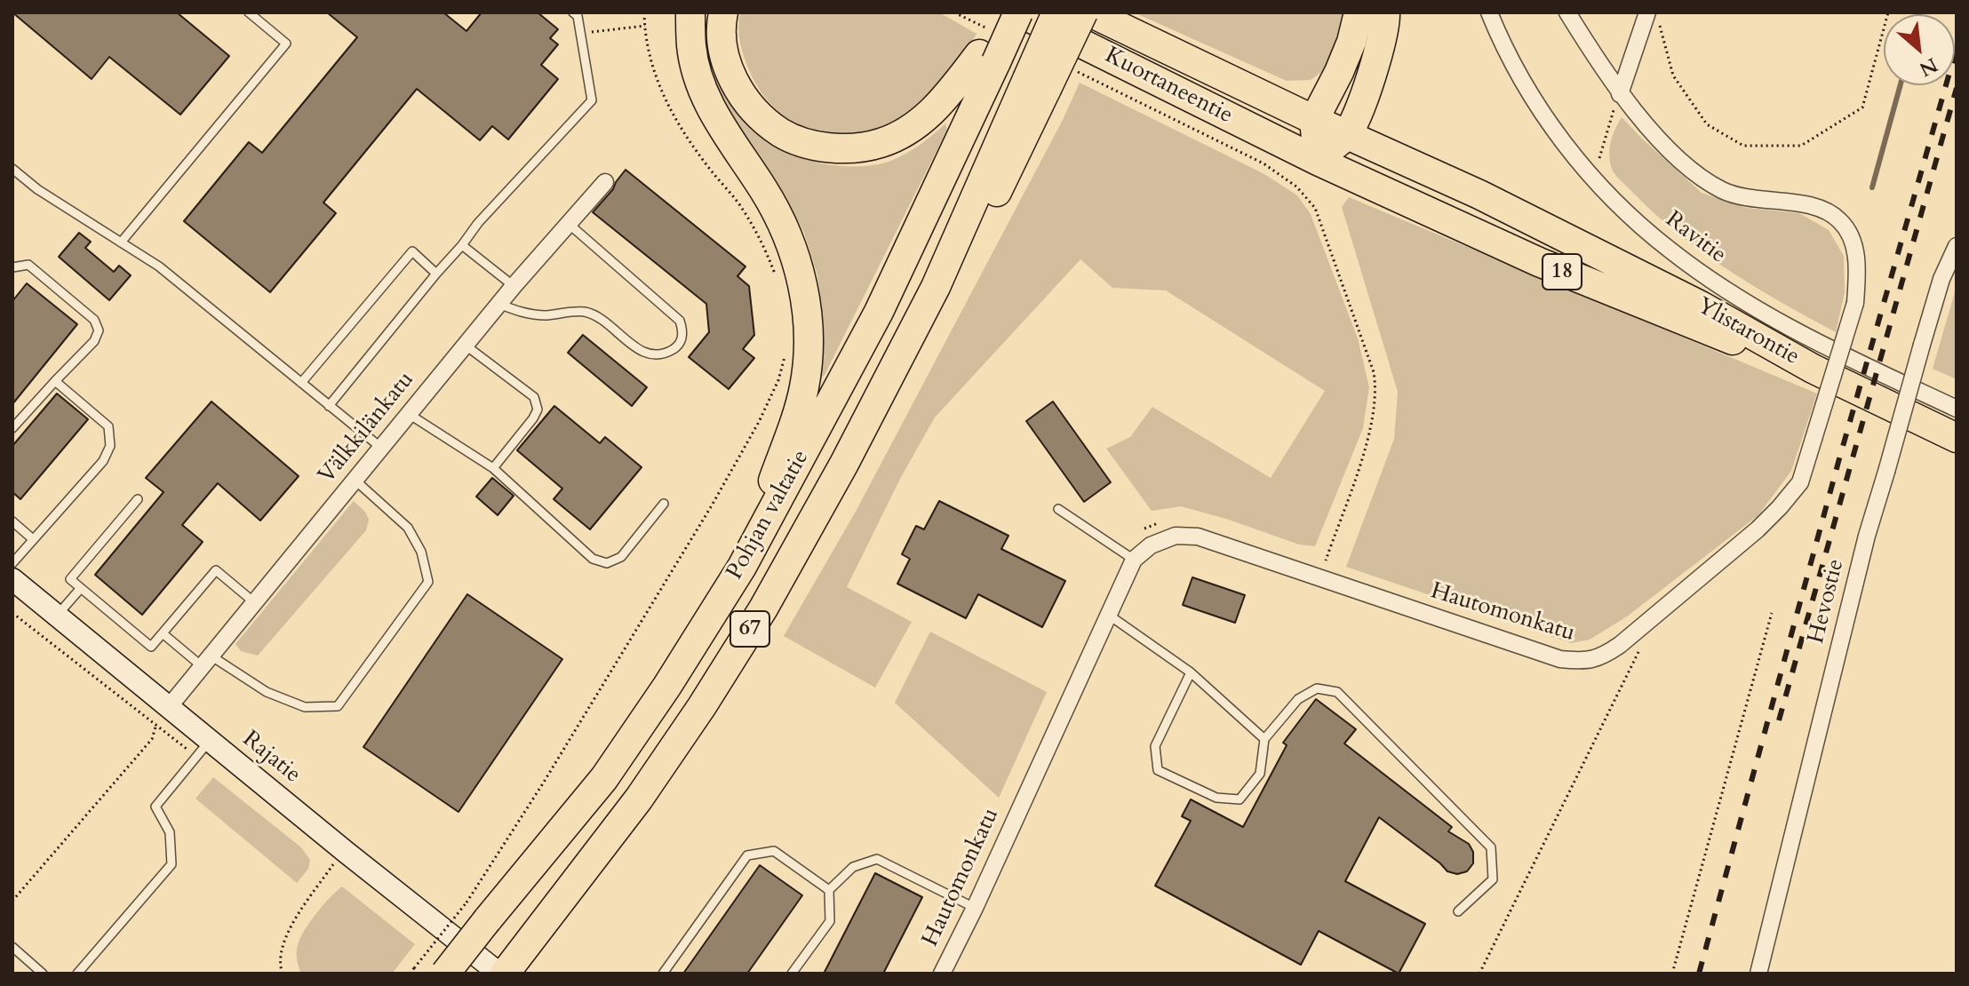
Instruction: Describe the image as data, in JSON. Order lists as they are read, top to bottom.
{
  "streets": {
    "highway": [
      "Kuortaneentie",
      "18",
      "Ylistarontie",
      "Pohjan valtatie",
      "67"
    ],
    "street": [
      "Ravitie",
      "Välkkilänkatu",
      "Hevostie",
      "Hautomonkatu",
      "Rajatie"
    ]
  },
  "crossings": [
    ["Kuortaneentie", "Ylistarontie"],
    ["Kuortaneentie", "Pohjan valtatie"],
    ["18", "Ylistarontie"],
    ["Välkkilänkatu", "Rajatie"],
    ["Pohjan valtatie", "Rajatie"]
  ],
  "north": "bottom right"
}
